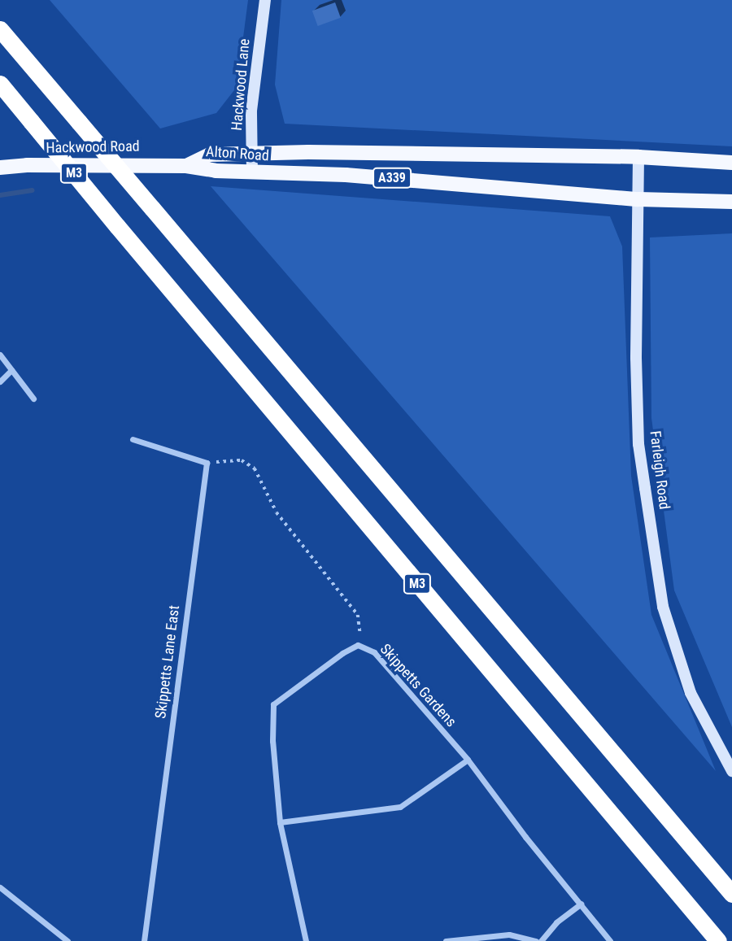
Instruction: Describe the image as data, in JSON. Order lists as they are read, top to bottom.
{
  "streets": {
    "highway": ["M3"],
    "main road": [
      "Hackwood Lane",
      "Hackwood Road",
      "Alton Road",
      "A339",
      "Farleigh Road"
    ],
    "street": ["Skippetts Lane East", "Skippetts Gardens"]
  },
  "crossings": [
    ["Hackwood Lane", "Alton Road"],
    ["Hackwood Road", "Alton Road"],
    ["Alton Road", "Farleigh Road"]
  ]
}
